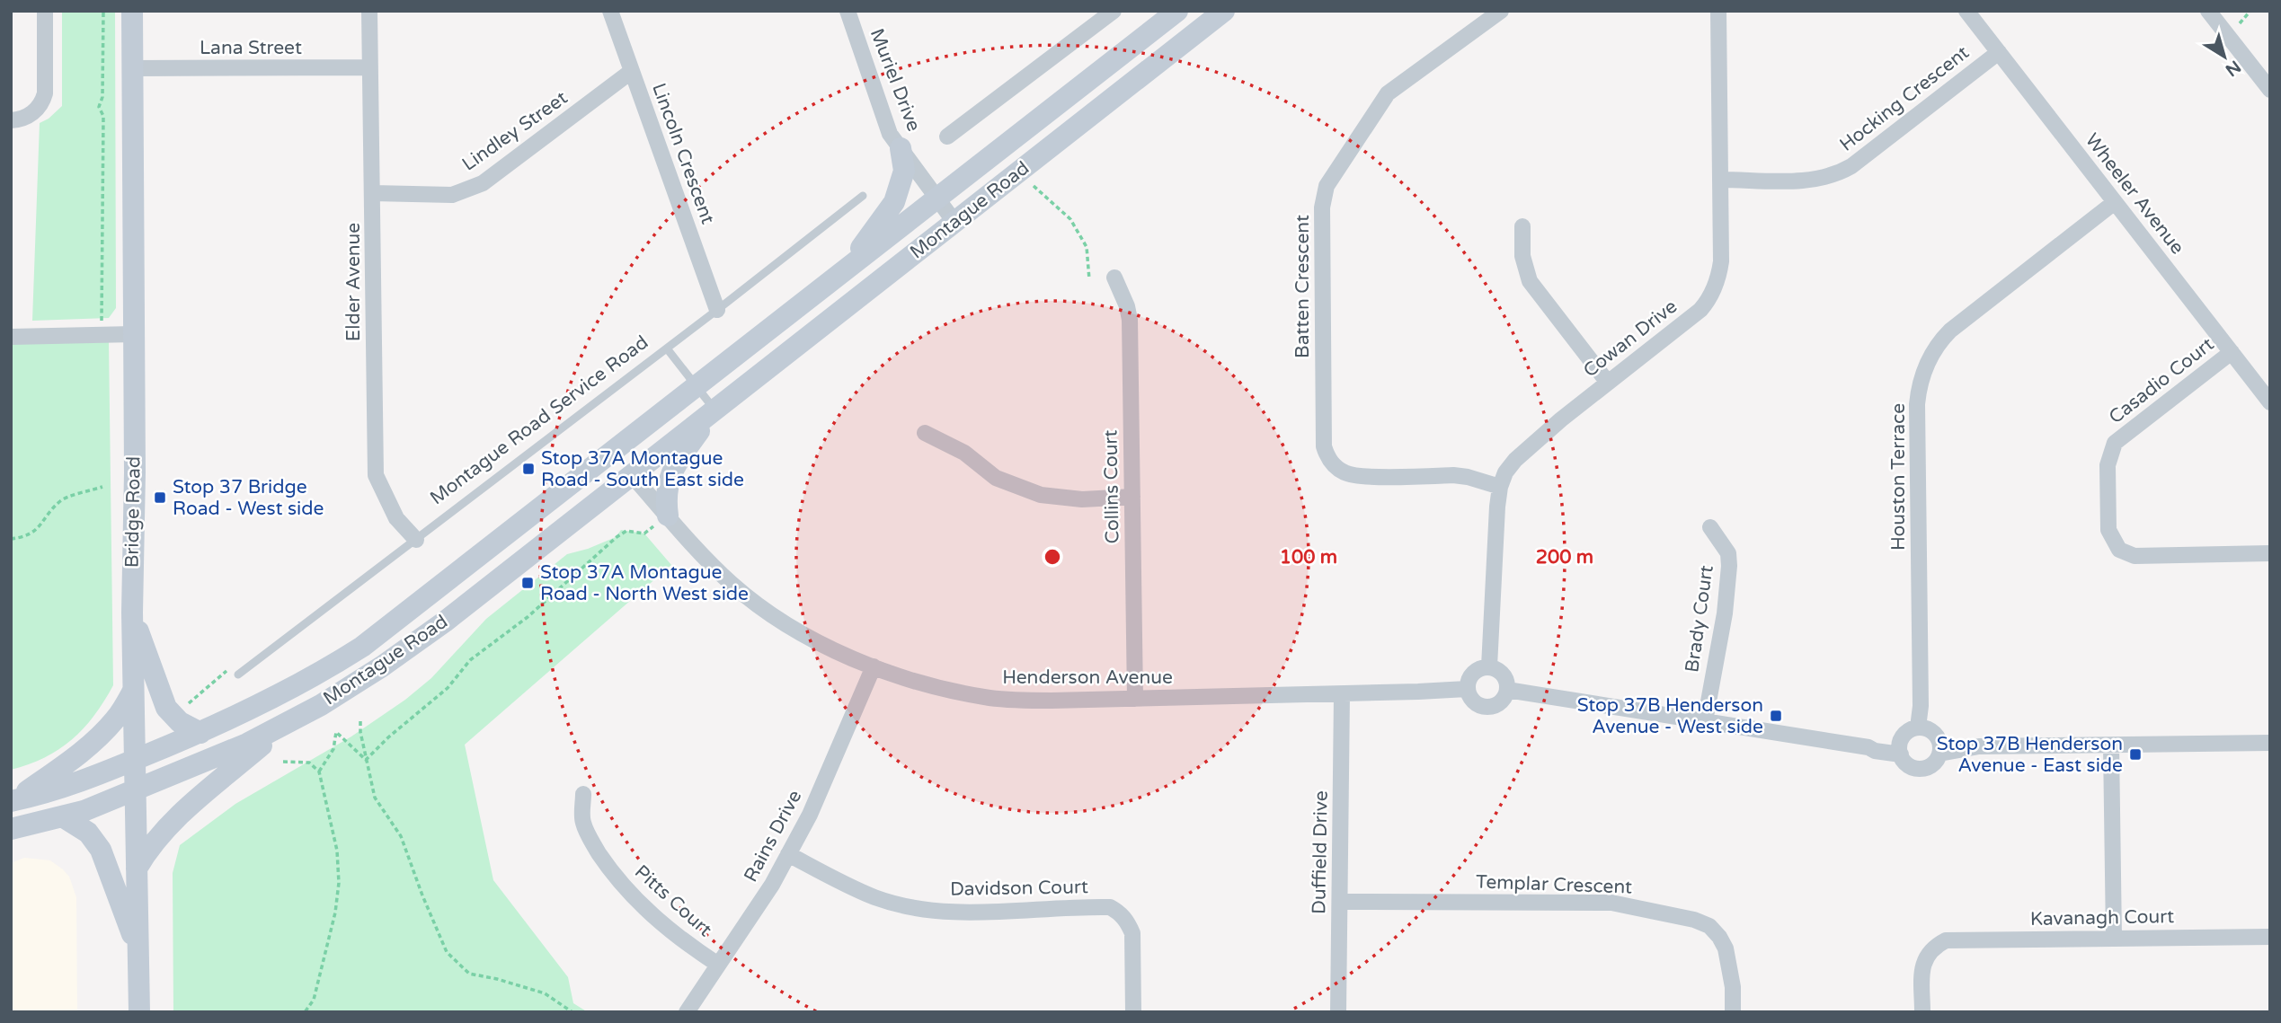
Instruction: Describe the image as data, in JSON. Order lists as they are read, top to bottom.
{
  "streets": {
    "main road": ["Montague Road", "Bridge Road"],
    "street": [
      "Lana Street",
      "Muriel Drive",
      "Hocking Crescent",
      "Lindley Street",
      "Lincoln Crescent",
      "Wheeler Avenue",
      "Elder Avenue",
      "Batten Crescent",
      "Cowan Drive",
      "Casadio Court",
      "Houston Terrace",
      "Collins Court",
      "Brady Court",
      "Henderson Avenue",
      "Rains Drive",
      "Duffield Drive",
      "Templar Crescent",
      "Davidson Court",
      "Pitts Court",
      "Kavanagh Court"
    ],
    "lane": ["Montague Road Service Road"]
  },
  "crossings": [
    ["Lana Street", "Elder Avenue"],
    ["Lana Street", "Bridge Road"],
    ["Muriel Drive", "Montague Road"],
    ["Hocking Crescent", "Wheeler Avenue"],
    ["Hocking Crescent", "Cowan Drive"],
    ["Lindley Street", "Lincoln Crescent"],
    ["Lindley Street", "Elder Avenue"],
    ["Lincoln Crescent", "Montague Road Service Road"],
    ["Wheeler Avenue", "Casadio Court"],
    ["Wheeler Avenue", "Houston Terrace"],
    ["Montague Road", "Bridge Road"],
    ["Montague Road", "Henderson Avenue"],
    ["Elder Avenue", "Montague Road Service Road"],
    ["Batten Crescent", "Cowan Drive"],
    ["Cowan Drive", "Henderson Avenue"],
    ["Collins Court", "Henderson Avenue"],
    ["Henderson Avenue", "Rains Drive"],
    ["Henderson Avenue", "Duffield Drive"],
    ["Rains Drive", "Davidson Court"],
    ["Rains Drive", "Pitts Court"],
    ["Duffield Drive", "Templar Crescent"]
  ],
  "places": {
    "transit": [
      "Stop 37A Montague Road - South East side",
      "Stop 37 Bridge Road - West side",
      "Stop 37A Montague Road - North West side",
      "Stop 37B Henderson Avenue - West side",
      "Stop 37B Henderson Avenue - East side"
    ]
  },
  "north": "bottom right",
  "rings": ["100 m", "200 m"]
}
